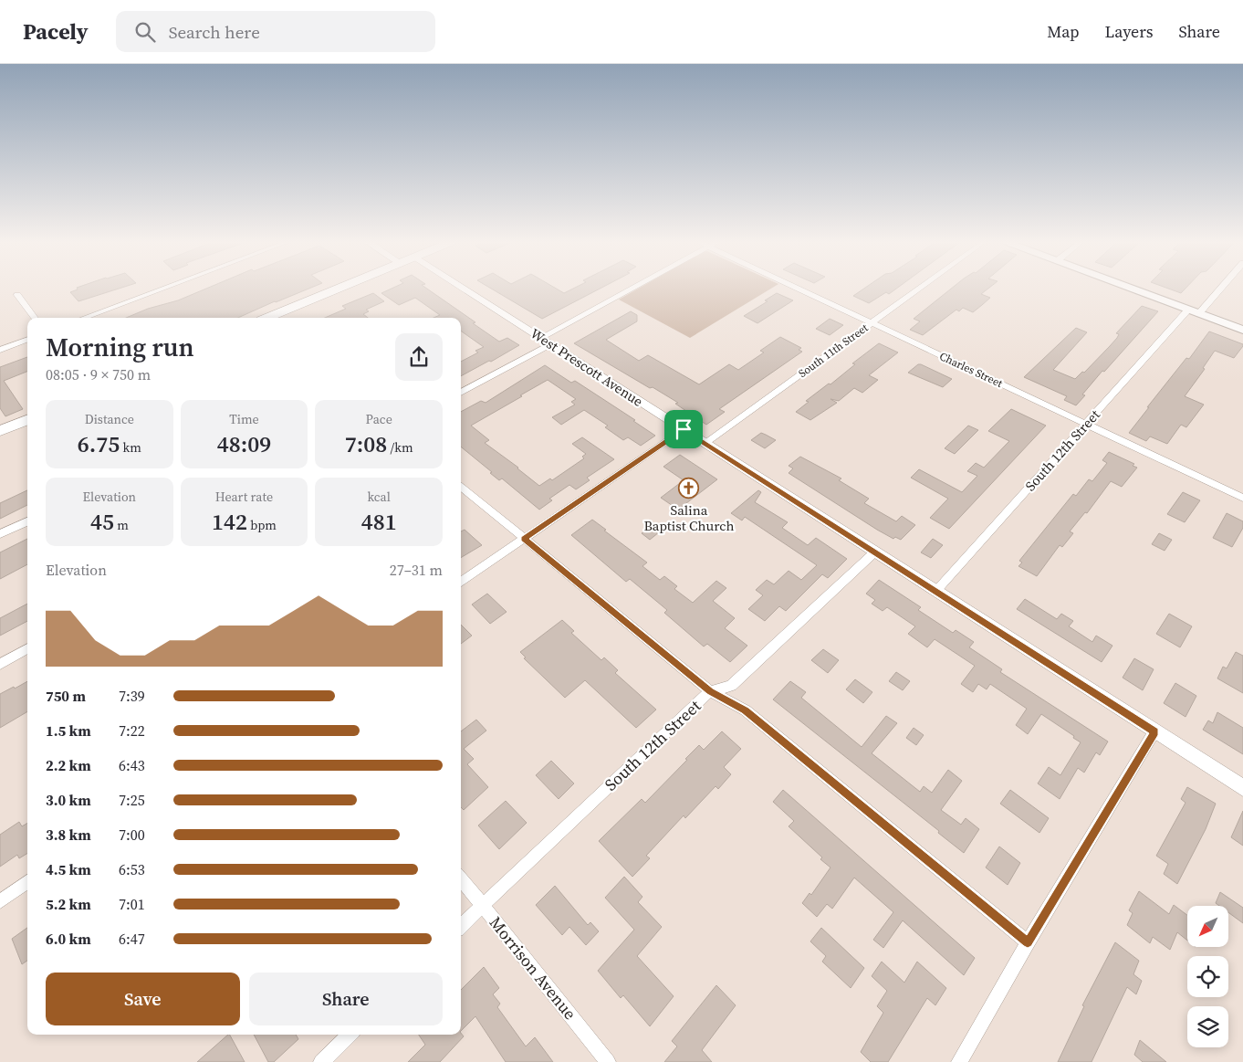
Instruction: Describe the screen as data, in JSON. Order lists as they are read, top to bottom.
{
  "streets": {
    "street": [
      "South 11th Street",
      "West Prescott Avenue",
      "Charles Street",
      "South 12th Street",
      "Morrison Avenue"
    ]
  },
  "crossings": [
    ["South 11th Street", "West Prescott Avenue"],
    ["South 11th Street", "Charles Street"],
    ["West Prescott Avenue", "South 12th Street"],
    ["Charles Street", "South 12th Street"],
    ["South 12th Street", "Morrison Avenue"]
  ],
  "places": {
    "church": ["Salina Baptist Church"]
  },
  "north": "bottom left",
  "page": {
    "header": "Pacely",
    "search": "Search here",
    "nav": ["Map", "Layers", "Share"],
    "heading": ["Morning run", "08:05 · 9 × 750 m"],
    "stats": [
      ["Distance", "6.75 km"],
      ["Time", "48:09"],
      ["Pace", "7:08 /km"],
      ["Elevation", "45 m"],
      ["Heart rate", "142 bpm"],
      ["kcal", "481"]
    ],
    "chart": ["Elevation", "27–31 m"],
    "list": [
      {
        "name": "750 m",
        "note": "7:39"
      },
      {
        "name": "1.5 km",
        "note": "7:22"
      },
      {
        "name": "2.2 km",
        "note": "6:43"
      },
      {
        "name": "3.0 km",
        "note": "7:25"
      },
      {
        "name": "3.8 km",
        "note": "7:00"
      },
      {
        "name": "4.5 km",
        "note": "6:53"
      },
      {
        "name": "5.2 km",
        "note": "7:01"
      },
      {
        "name": "6.0 km",
        "note": "6:47"
      }
    ],
    "buttons": ["Save", "Share"]
  }
}
